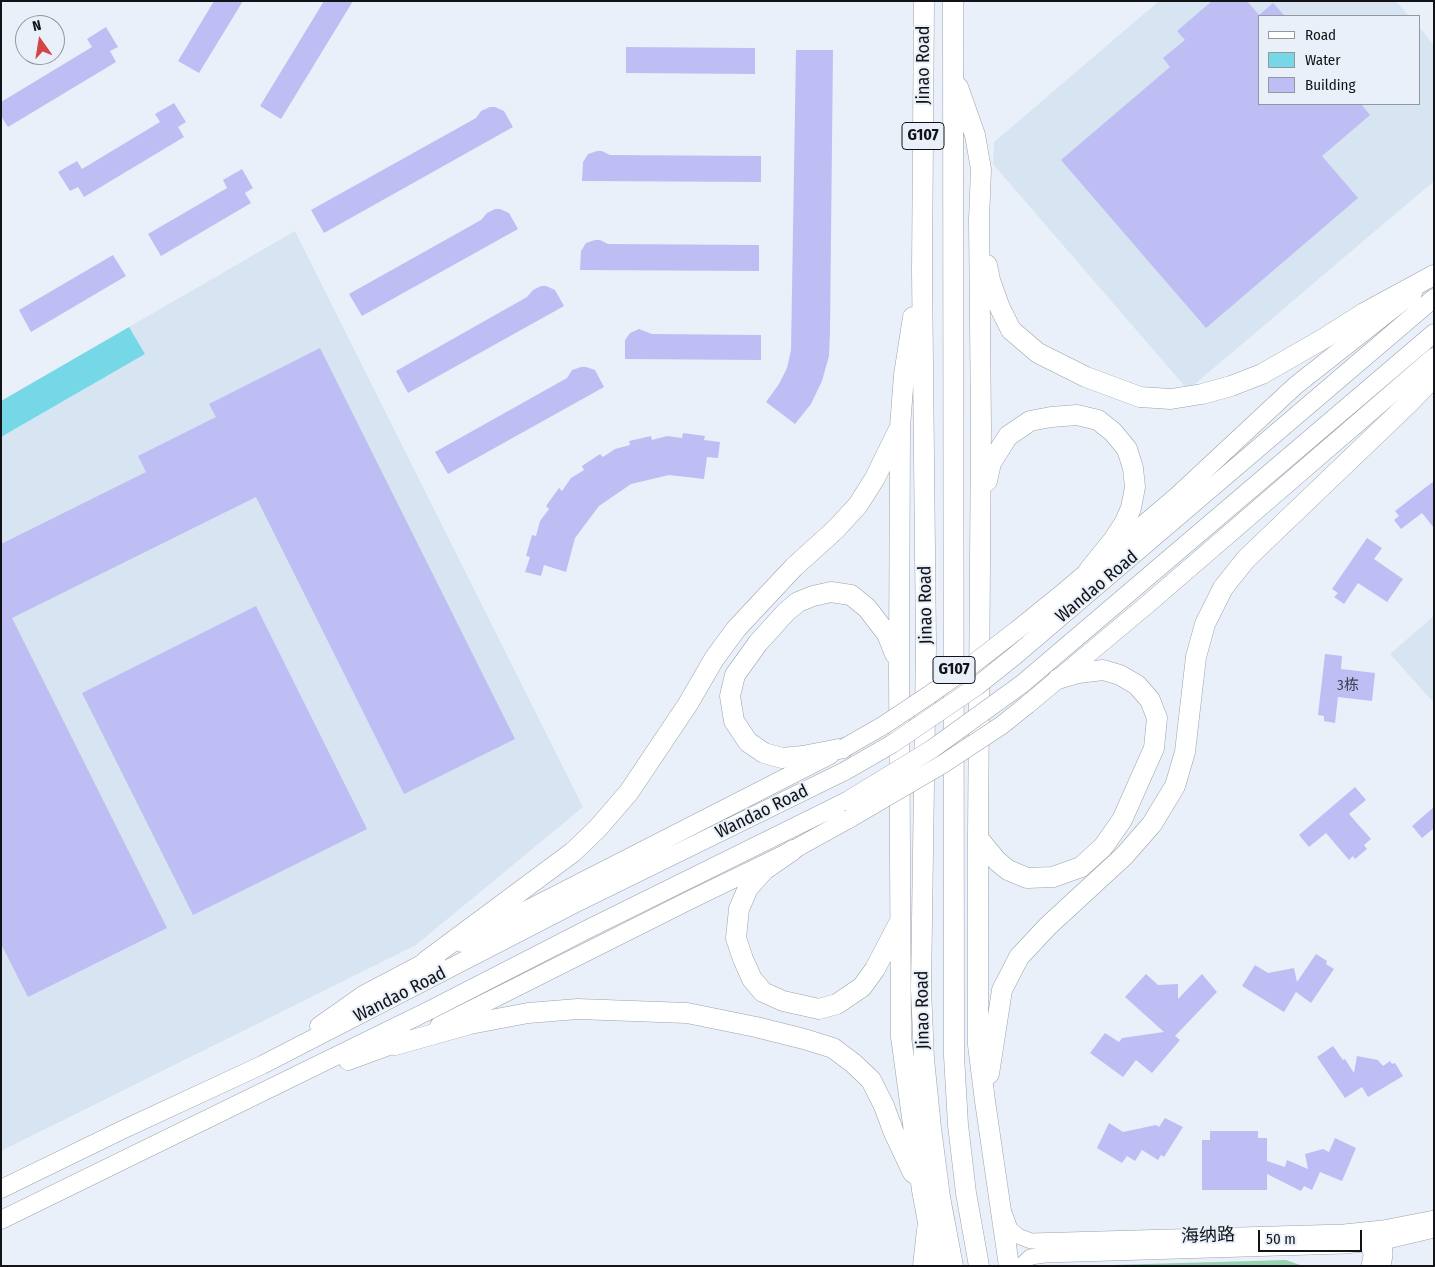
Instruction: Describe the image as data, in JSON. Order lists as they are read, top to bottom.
{
  "streets": {
    "highway": ["Jinao Road", "G107"],
    "main road": ["Wandao Road"],
    "street": ["海纳路"]
  },
  "house_numbers": ["3栋"],
  "legend": ["Road", "Water", "Building"],
  "scale_bar": "50 m",
  "north": "top"
}
